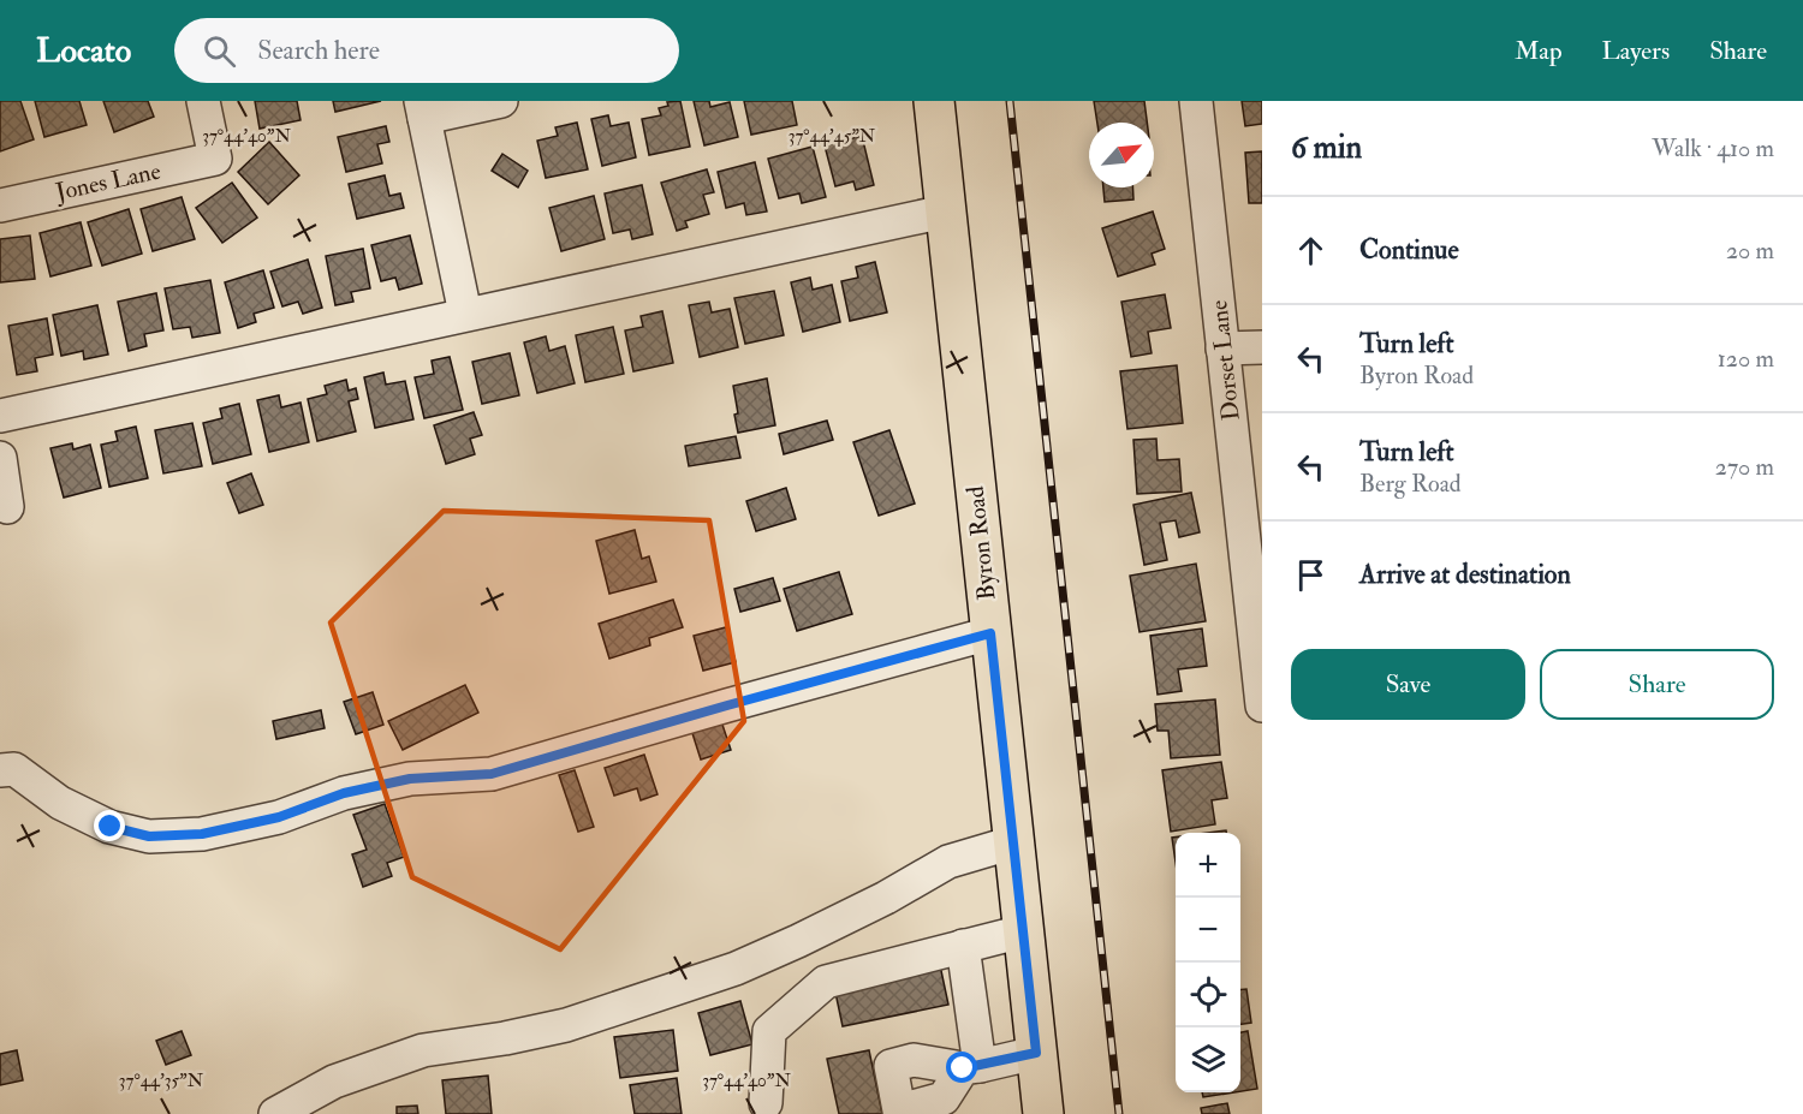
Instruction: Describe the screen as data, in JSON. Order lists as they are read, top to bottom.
{
  "streets": {
    "main road": ["Byron Road"],
    "street": ["Jones Lane", "Dorset Lane"]
  },
  "north": "top right",
  "page": {
    "header": "Locato",
    "search": "Search here",
    "nav": ["Map", "Layers", "Share"],
    "heading": ["6 min", "Walk · 410 m"],
    "list": [
      ["Continue", "20 m"],
      ["Turn left", "Byron Road", "120 m"],
      ["Turn left", "Berg Road", "270 m"],
      "Arrive at destination"
    ],
    "buttons": ["Save", "Share"],
    "map_buttons": ["+", "−"]
  },
  "coordinates": ["37°44'40\"N", "37°44'45\"N", "37°44'35\"N"]
}
